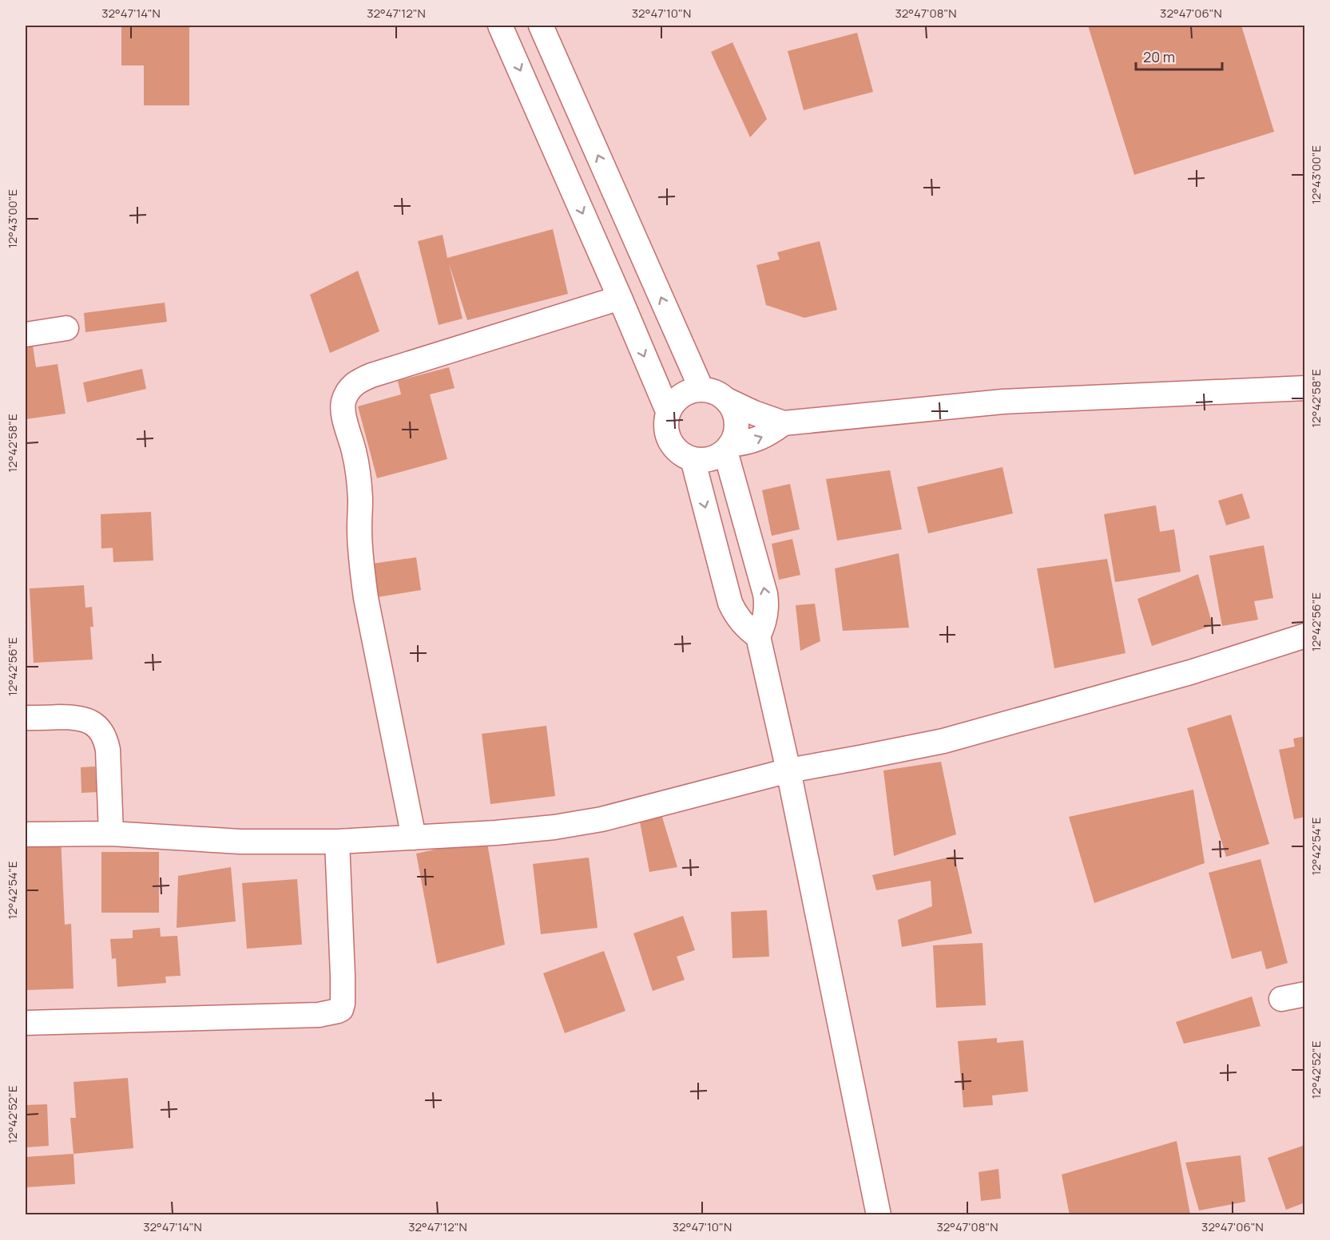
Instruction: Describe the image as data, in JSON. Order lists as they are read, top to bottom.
{
  "scale_bar": "20 m",
  "coordinates": [
    "32°47'14\"N",
    "32°47'12\"N",
    "32°47'10\"N",
    "32°47'08\"N",
    "32°47'06\"N",
    "12°43'00\"E",
    "12°42'58\"E",
    "12°42'56\"E",
    "12°42'54\"E",
    "12°42'52\"E"
  ]
}
